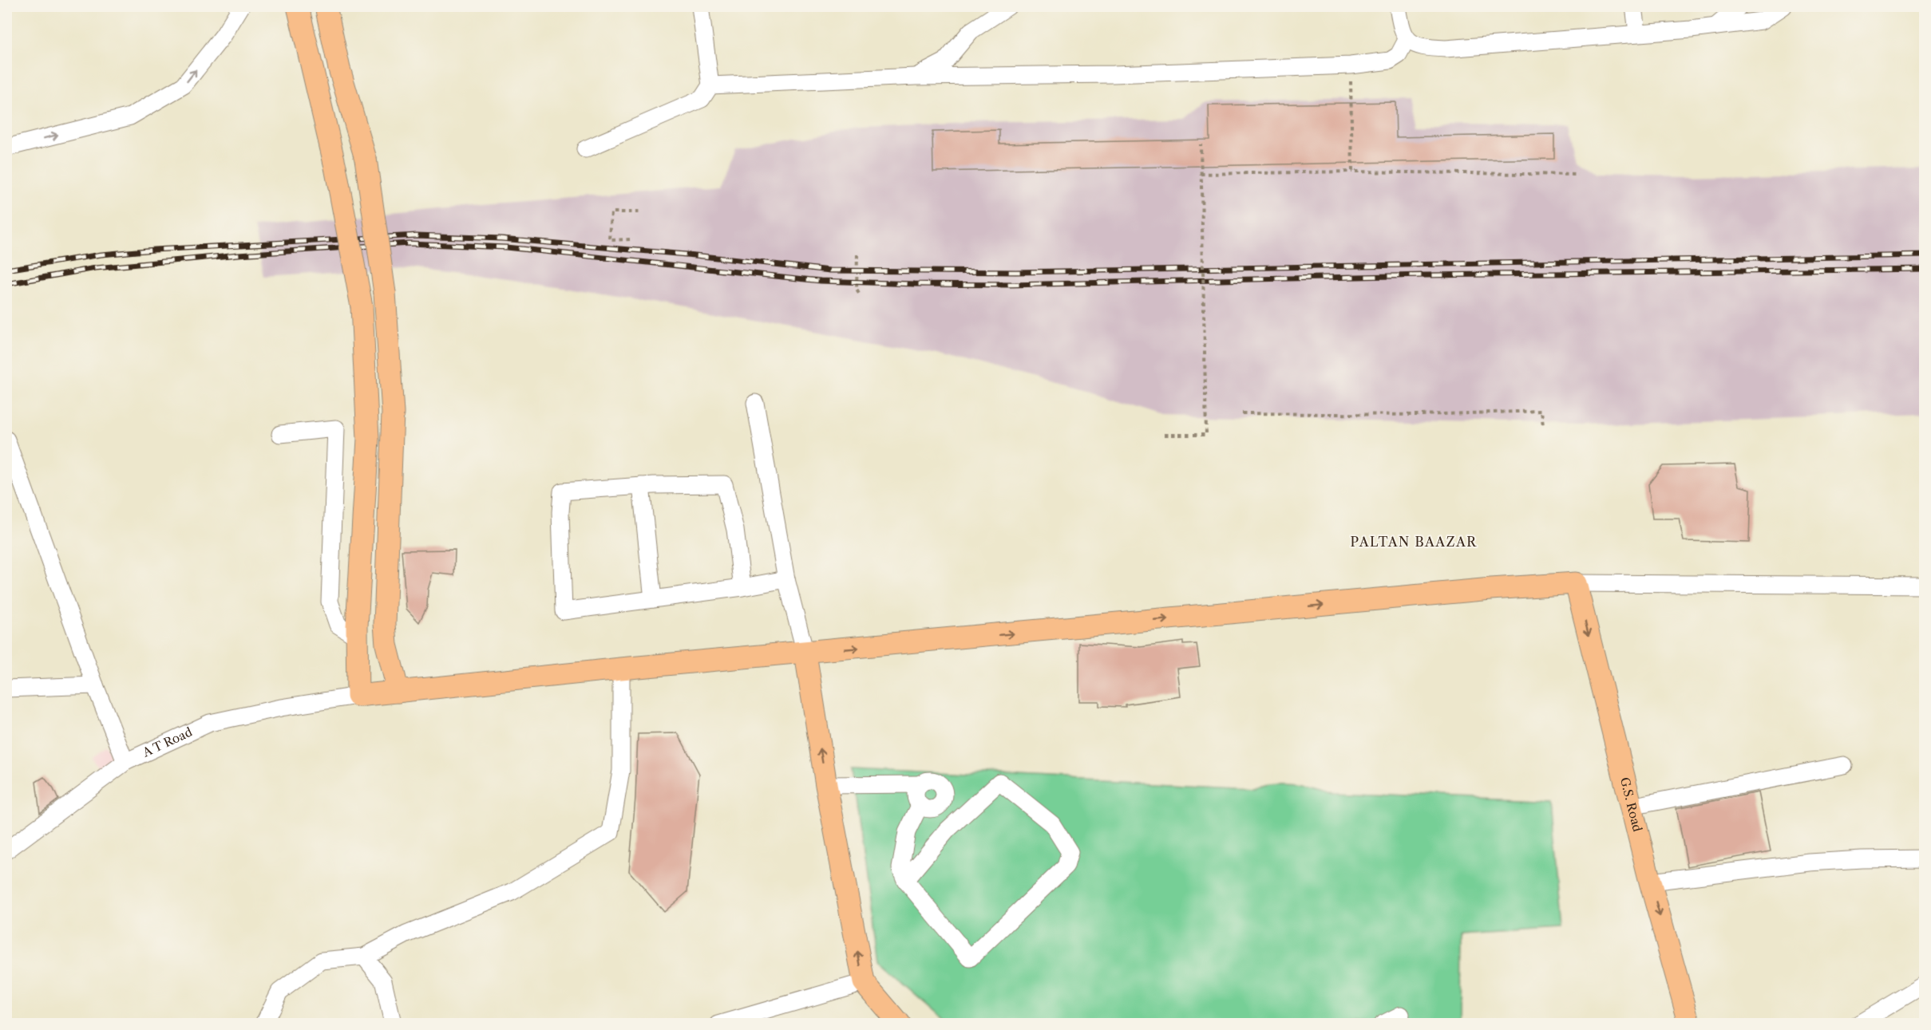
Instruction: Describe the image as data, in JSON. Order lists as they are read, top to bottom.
{
  "streets": {
    "main road": ["G.S. Road"],
    "street": ["A T Road"]
  },
  "one_way": ["G.S. Road"],
  "districts": ["PALTAN BAAZAR"]
}
